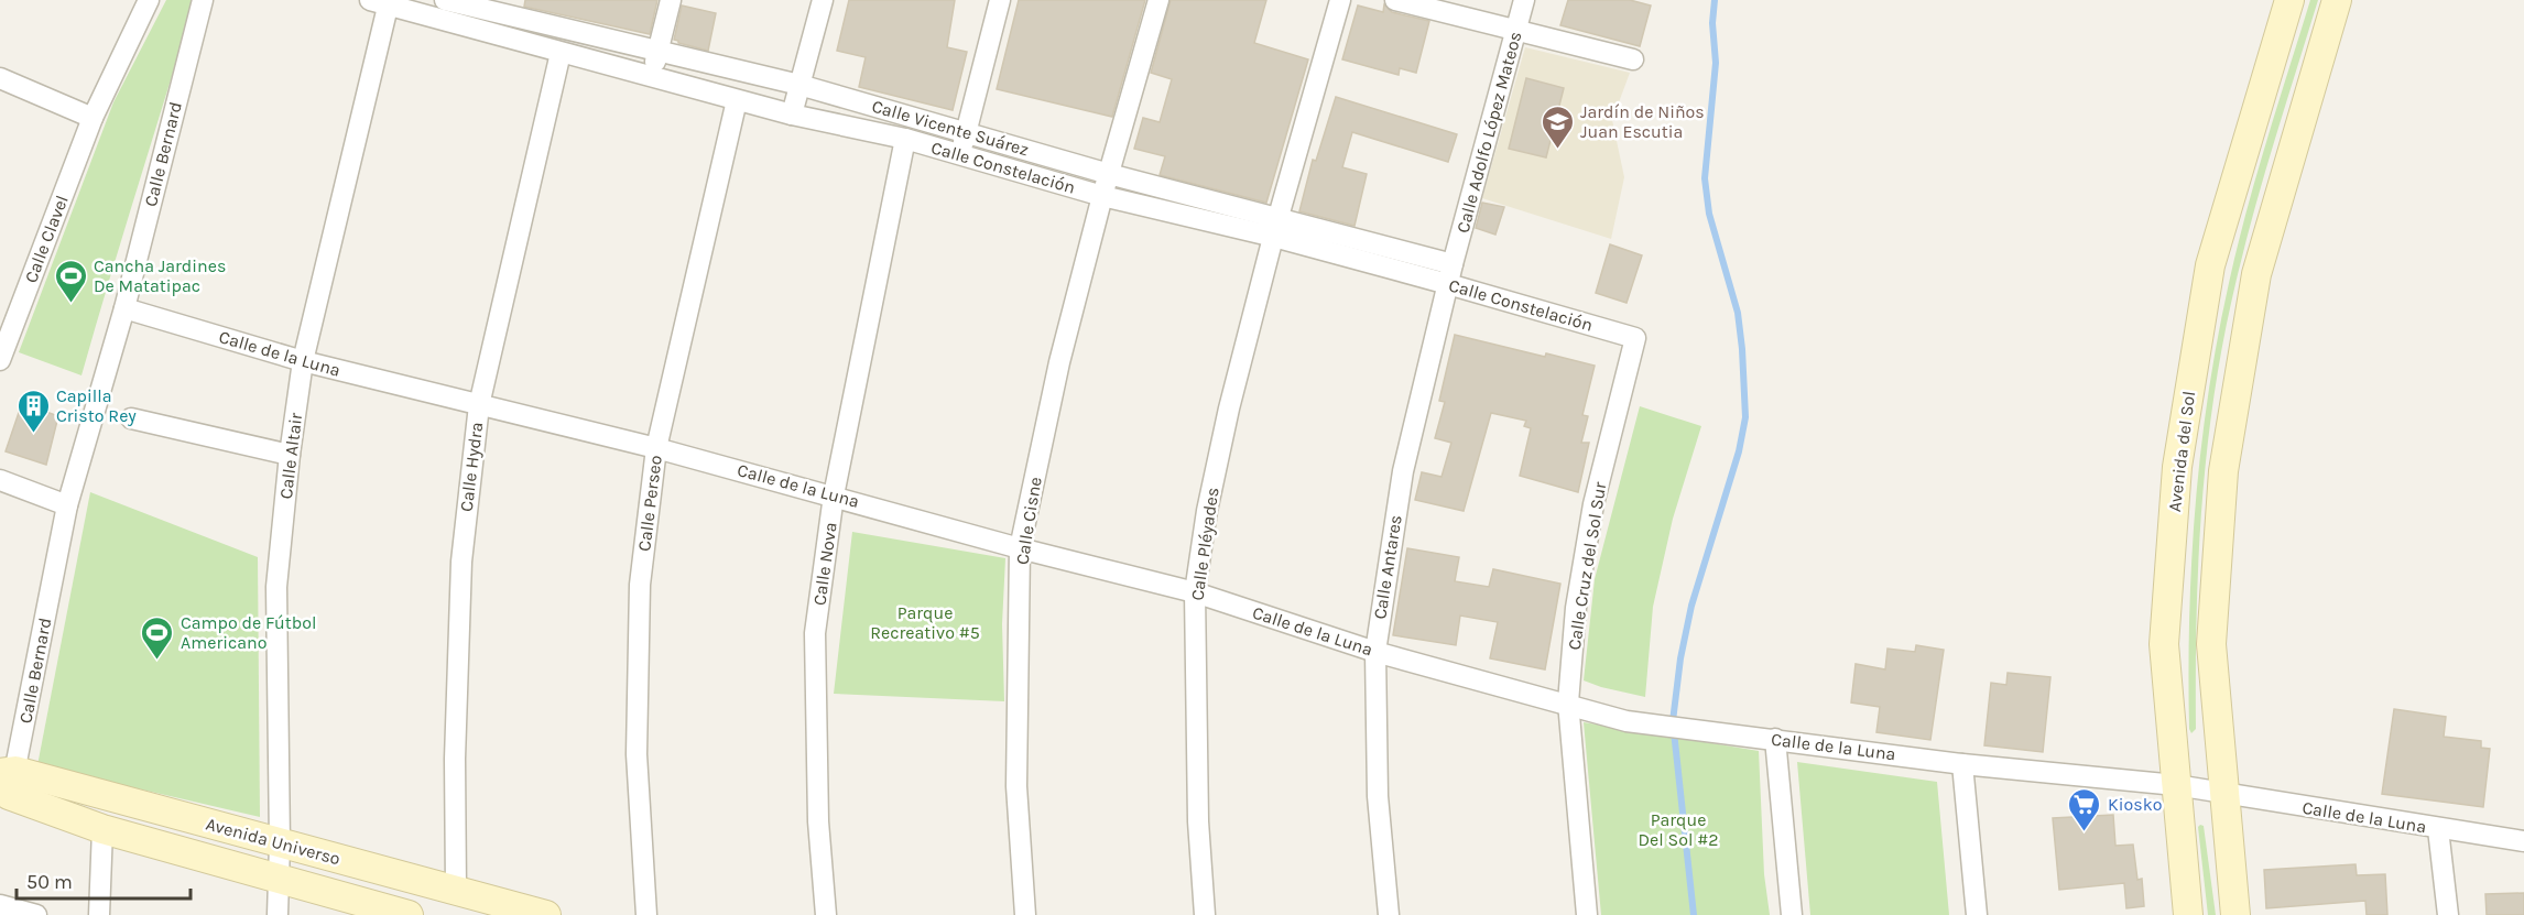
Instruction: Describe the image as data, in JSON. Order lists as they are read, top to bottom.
{
  "streets": {
    "street": [
      "Calle Vicente Suárez",
      "Calle Adolfo López Mateos",
      "Calle Bernard",
      "Calle Constelación",
      "Calle Clavel",
      "Calle de la Luna",
      "Avenida del Sol",
      "Calle Altair",
      "Calle Hydra",
      "Calle Perseo",
      "Calle Cisne",
      "Calle Pléyades",
      "Calle Nova",
      "Calle Cruz del Sol Sur",
      "Calle Antares",
      "Avenida Universo"
    ]
  },
  "crossings": [
    ["Calle Vicente Suárez", "Calle Constelación"],
    ["Calle Vicente Suárez", "Calle Cisne"],
    ["Calle Vicente Suárez", "Calle Pléyades"],
    ["Calle Adolfo López Mateos", "Calle Constelación"],
    ["Calle Adolfo López Mateos", "Calle Antares"],
    ["Calle Bernard", "Calle de la Luna"],
    ["Calle Bernard", "Avenida Universo"],
    ["Calle Constelación", "Calle Altair"],
    ["Calle Constelación", "Calle Hydra"],
    ["Calle Constelación", "Calle Perseo"],
    ["Calle Constelación", "Calle Cisne"],
    ["Calle Constelación", "Calle Pléyades"],
    ["Calle Constelación", "Calle Nova"],
    ["Calle Constelación", "Calle Cruz del Sol Sur"],
    ["Calle Constelación", "Calle Antares"],
    ["Calle de la Luna", "Avenida del Sol"],
    ["Calle de la Luna", "Calle Altair"],
    ["Calle de la Luna", "Calle Hydra"],
    ["Calle de la Luna", "Calle Perseo"],
    ["Calle de la Luna", "Calle Cisne"],
    ["Calle de la Luna", "Calle Pléyades"],
    ["Calle de la Luna", "Calle Nova"],
    ["Calle de la Luna", "Calle Cruz del Sol Sur"],
    ["Calle de la Luna", "Calle Antares"],
    ["Calle Altair", "Avenida Universo"],
    ["Calle Hydra", "Avenida Universo"]
  ],
  "parks": ["Parque Recreativo #5", "Parque Del Sol #2"],
  "places": {
    "school or university": ["Jardín de Niños Juan Escutia"],
    "sports": ["Cancha Jardines De Matatipac", "Campo de Fútbol Americano"],
    "building": ["Capilla Cristo Rey"],
    "supermarket": ["Kiosko"]
  },
  "scale_bar": "50 m"
}
